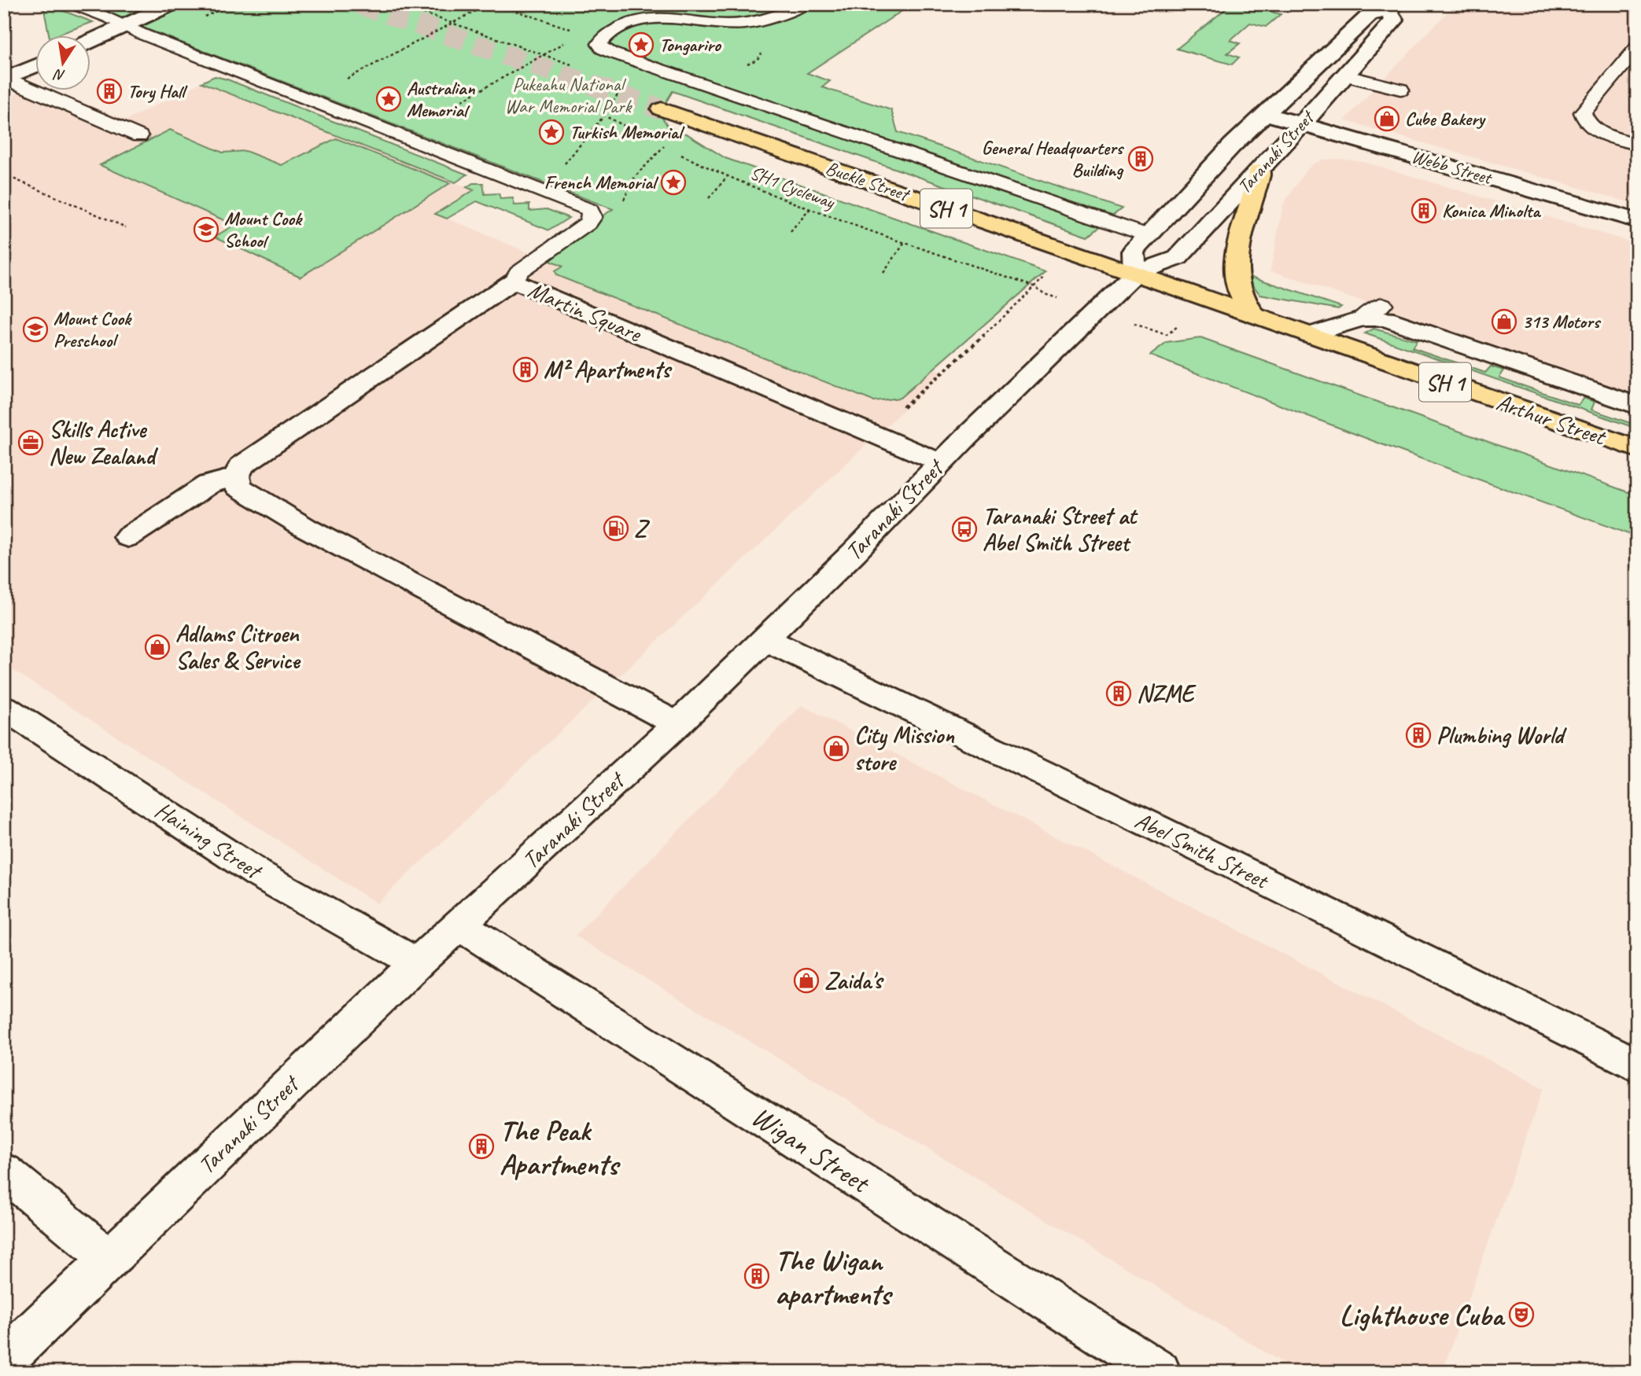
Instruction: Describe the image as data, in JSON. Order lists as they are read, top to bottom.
{
  "streets": {
    "highway": ["Buckle Street", "SH 1", "Arthur Street"],
    "street": [
      "Taranaki Street",
      "Webb Street",
      "Martin Square",
      "Haining Street",
      "Abel Smith Street",
      "Wigan Street"
    ],
    "path": ["SH1 Cycleway"]
  },
  "crossings": [
    ["Taranaki Street", "Webb Street"],
    ["Taranaki Street", "Buckle Street"],
    ["Taranaki Street", "Martin Square"],
    ["Taranaki Street", "Arthur Street"],
    ["Taranaki Street", "Haining Street"],
    ["Taranaki Street", "Abel Smith Street"],
    ["Taranaki Street", "Wigan Street"],
    ["Buckle Street", "Arthur Street"]
  ],
  "parks": ["Pukeahu National War Memorial Park"],
  "places": {
    "place": [
      "Tongariro",
      "Australian Memorial",
      "Turkish Memorial",
      "French Memorial"
    ],
    "building": [
      "Tory Hall",
      "General Headquarters Building",
      "Konica Minolta",
      "M² Apartments",
      "NZME",
      "Plumbing World",
      "The Peak Apartments",
      "The Wigan apartments"
    ],
    "shop": [
      "Cube Bakery",
      "313 Motors",
      "Adlams Citroen Sales & Service",
      "City Mission store",
      "Zaida's"
    ],
    "school or university": ["Mount Cook School", "Mount Cook Preschool"],
    "office": ["Skills Active New Zealand"],
    "fuel station": ["Z"],
    "bus stop": ["Taranaki Street at Abel Smith Street"],
    "theatre": ["Lighthouse Cuba"]
  },
  "north": "bottom"
}
